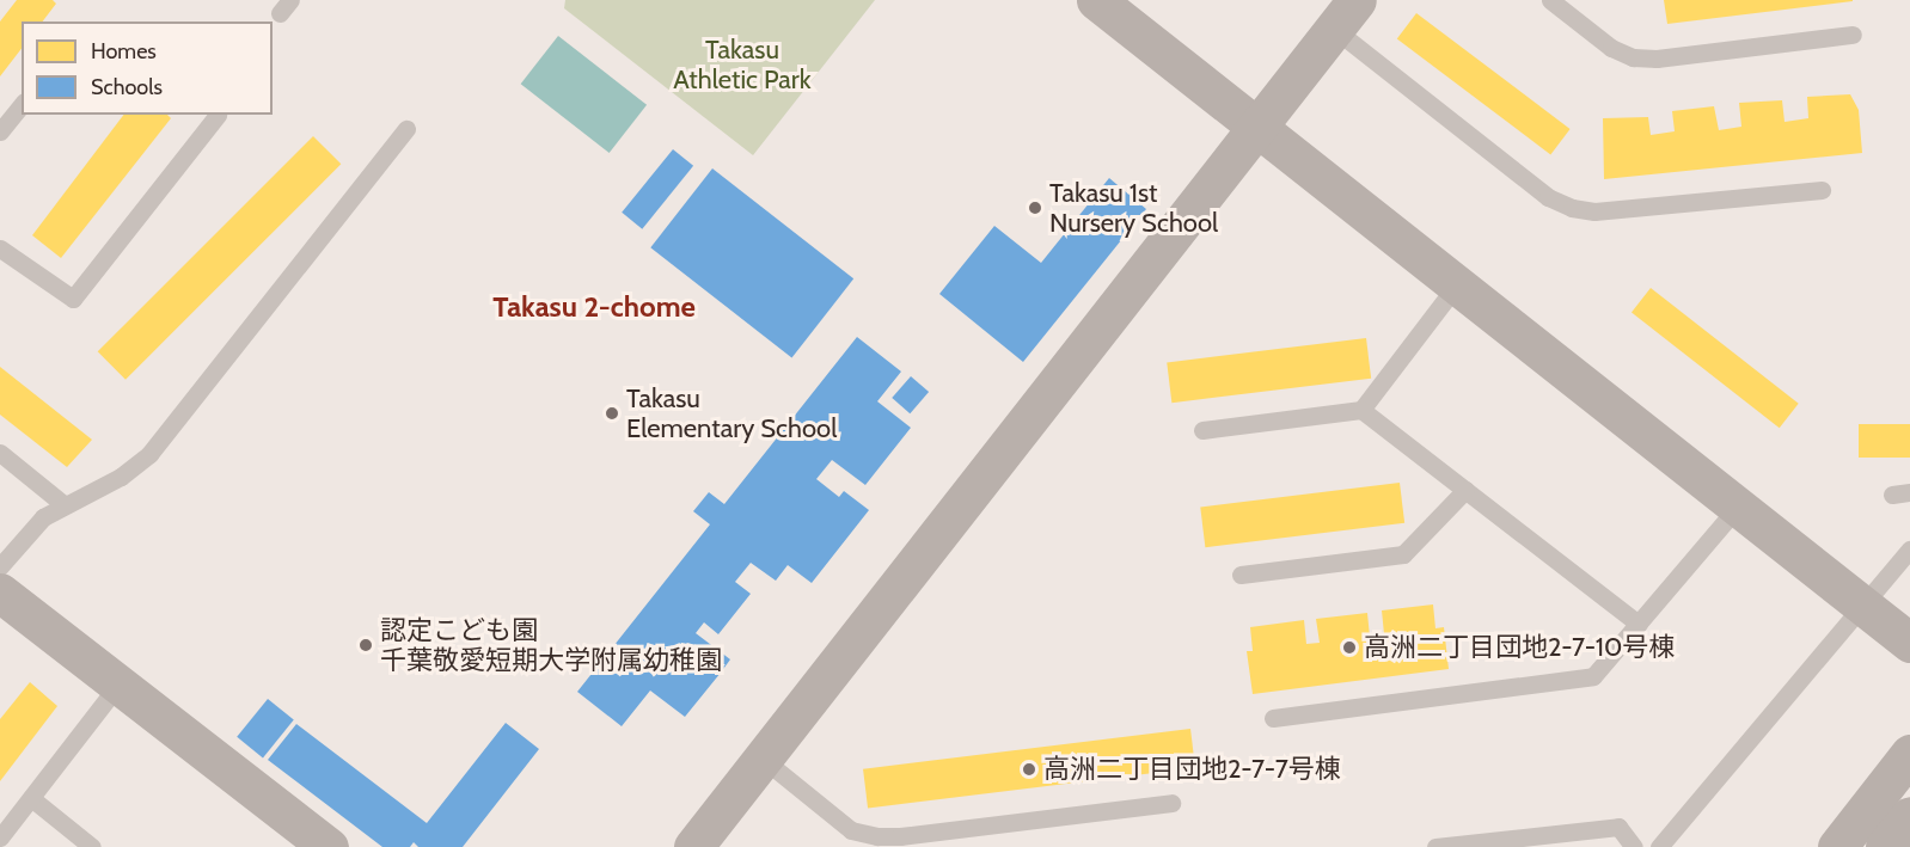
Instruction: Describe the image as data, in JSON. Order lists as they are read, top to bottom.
{
  "districts": ["Takasu 2-chome"],
  "parks": ["Takasu Athletic Park"],
  "places": [
    "Takasu 1st Nursery School",
    "Takasu Elementary School",
    "認定こども園 千葉敬愛短期大学附属幼稚園",
    "高洲二丁目団地2-7-10号棟",
    "高洲二丁目団地2-7-7号棟"
  ],
  "legend": ["Homes", "Schools"]
}
